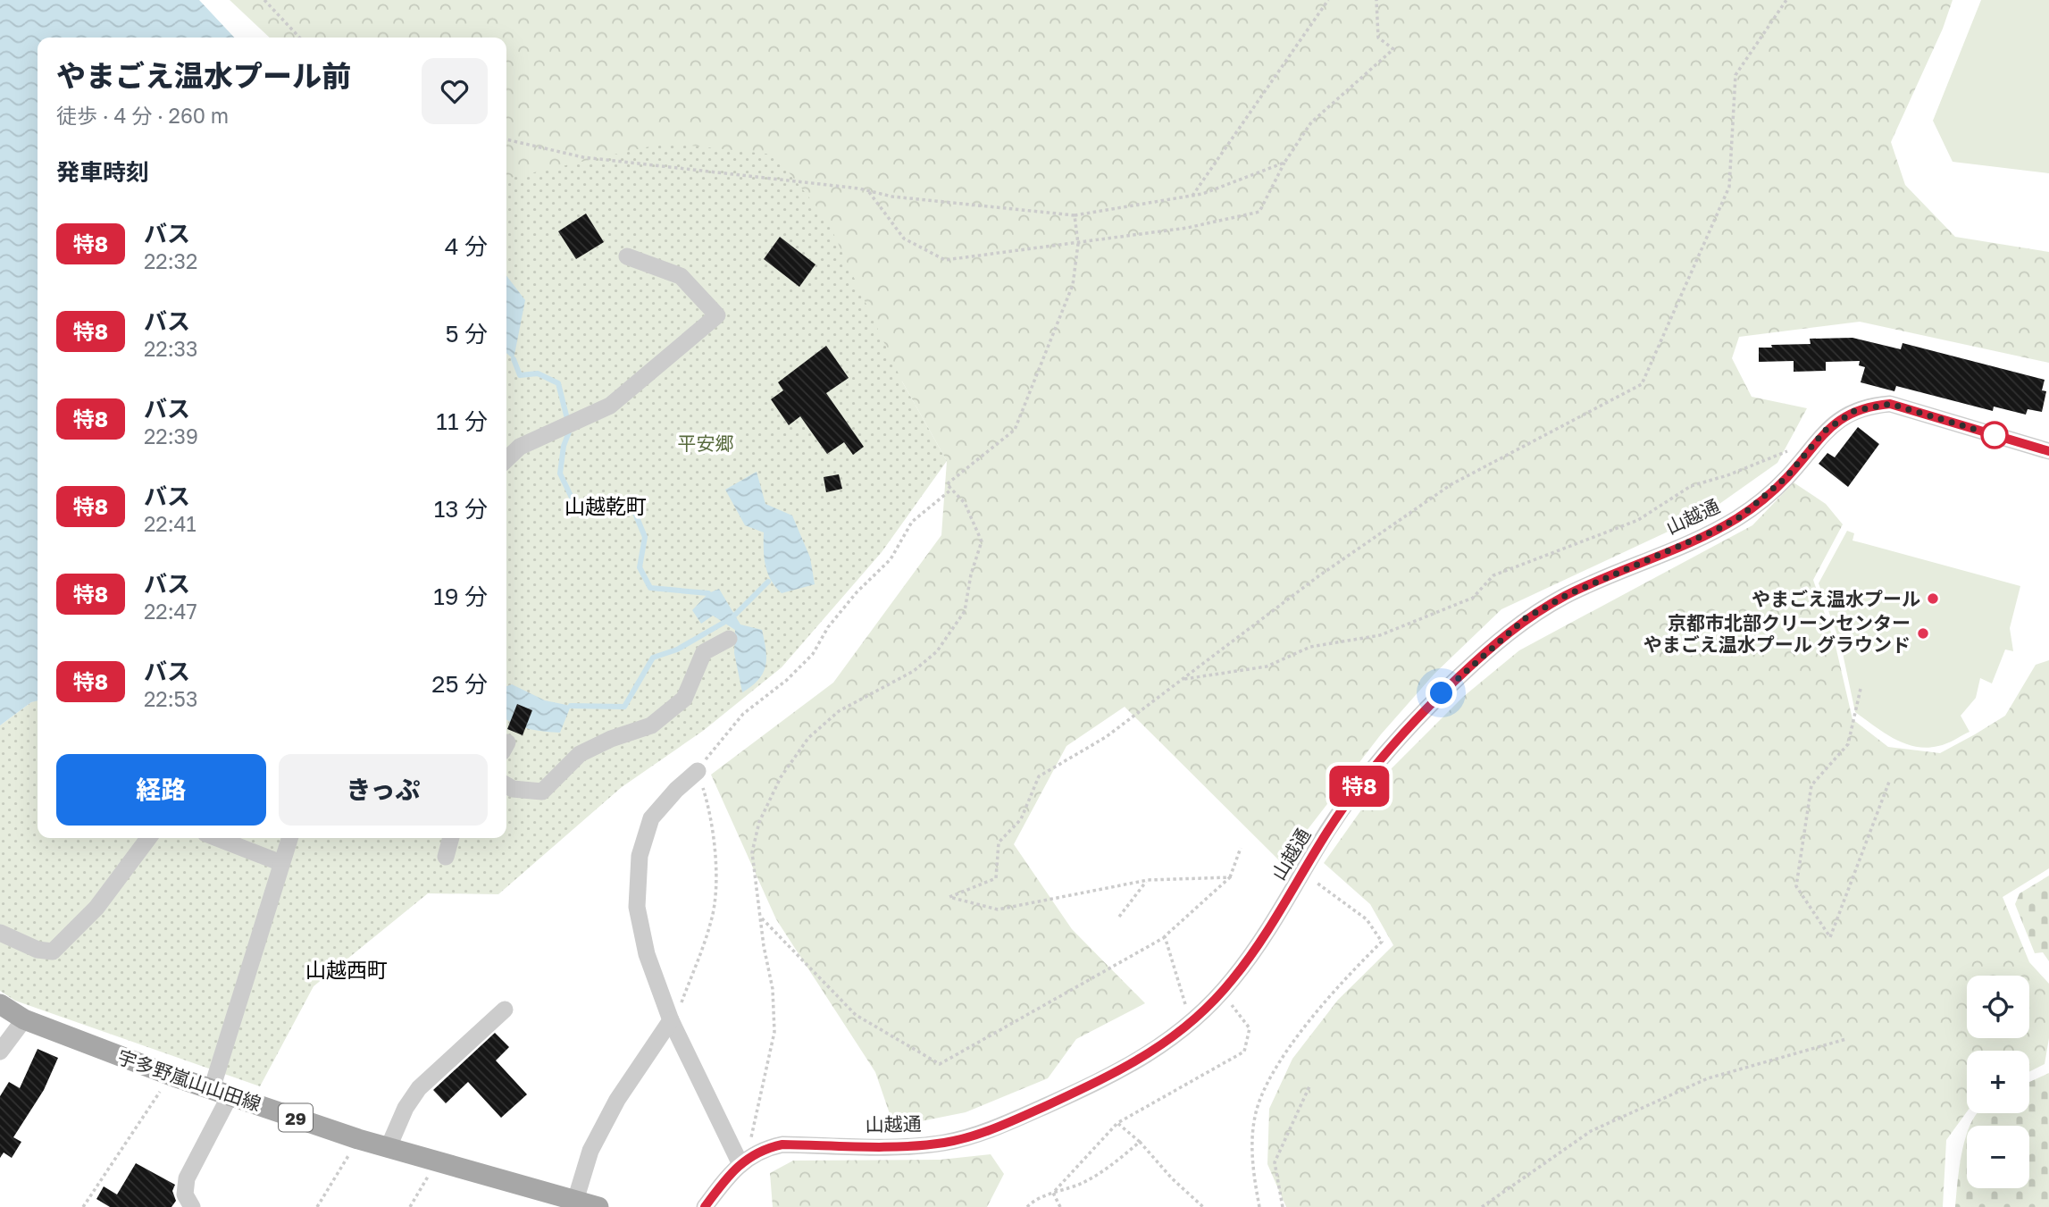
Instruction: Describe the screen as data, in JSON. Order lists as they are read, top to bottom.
{
  "streets": {
    "main road": ["宇多野嵐山山田線", "29"],
    "street": ["山越通"]
  },
  "districts": ["山越乾町", "山越西町"],
  "parks": ["平安郷"],
  "places": ["やまごえ温水プール", "京都市北部クリーンセンター やまごえ温水プール グラウンド"],
  "lines": ["bus line 特8"],
  "page": {
    "on_map": "特8",
    "heading": [
      ["やまごえ温水プール前", "徒歩 · 4 分 · 260 m"],
      "発車時刻"
    ],
    "list": [
      {
        "mark": "特8",
        "name": "バス",
        "note": "22:32",
        "value": "4 分"
      },
      {
        "mark": "特8",
        "name": "バス",
        "note": "22:33",
        "value": "5 分"
      },
      {
        "mark": "特8",
        "name": "バス",
        "note": "22:39",
        "value": "11 分"
      },
      {
        "mark": "特8",
        "name": "バス",
        "note": "22:41",
        "value": "13 分"
      },
      {
        "mark": "特8",
        "name": "バス",
        "note": "22:47",
        "value": "19 分"
      },
      {
        "mark": "特8",
        "name": "バス",
        "note": "22:53",
        "value": "25 分"
      }
    ],
    "buttons": ["経路", "きっぷ"],
    "map_buttons": ["+", "−"]
  }
}
